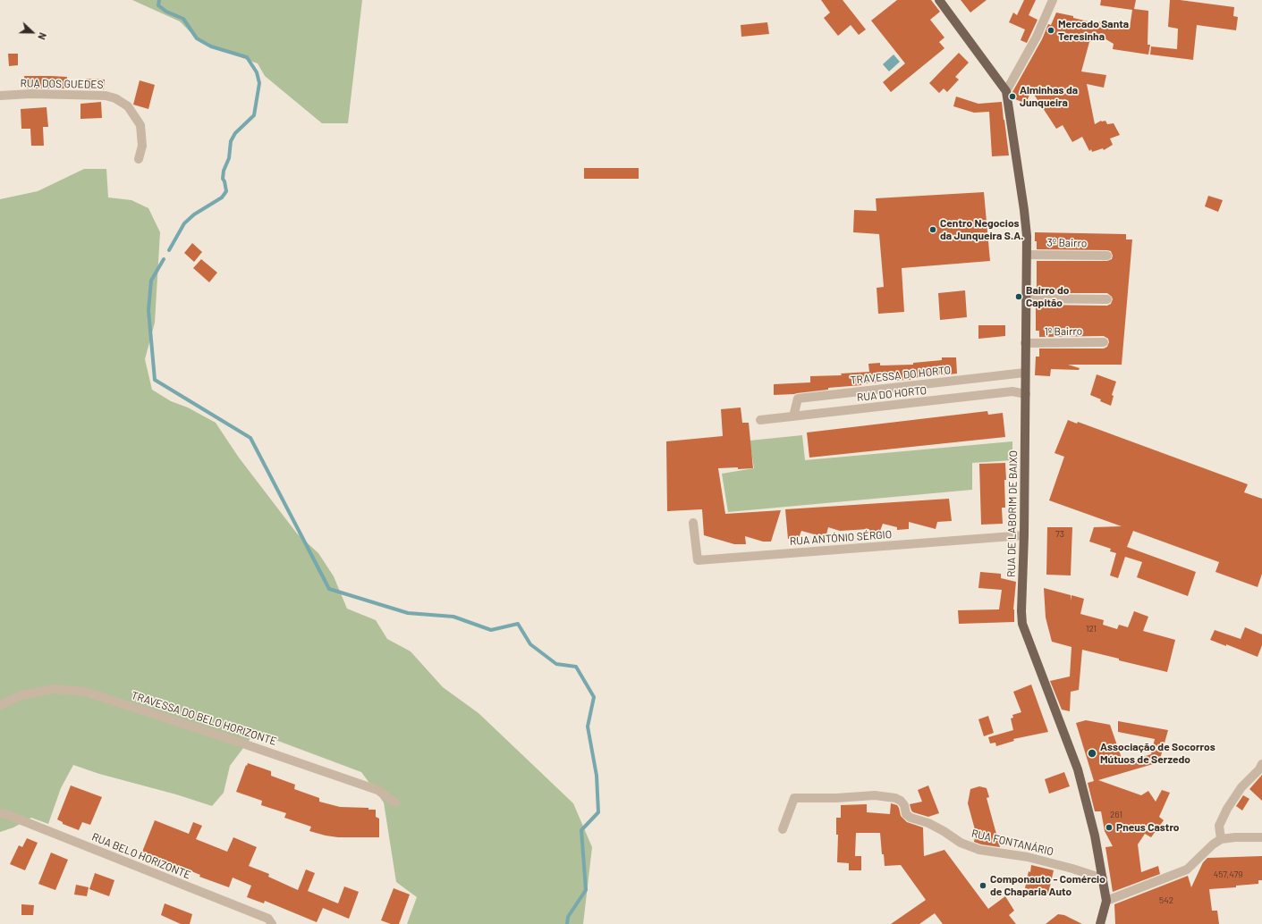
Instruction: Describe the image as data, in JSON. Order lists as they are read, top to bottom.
{
  "streets": {
    "main road": ["RUA DE LABORIM DE BAIXO"],
    "street": [
      "RUA DOS GUEDES",
      "3º Bairro",
      "1º Bairro",
      "TRAVESSA DO HORTO",
      "RUA DO HORTO",
      "RUA ANTÓNIO SÉRGIO",
      "TRAVESSA DO BELO HORIZONTE",
      "RUA FONTANÁRIO",
      "RUA BELO HORIZONTE"
    ]
  },
  "crossings": [
    ["3º Bairro", "RUA DE LABORIM DE BAIXO"],
    ["1º Bairro", "RUA DE LABORIM DE BAIXO"],
    ["TRAVESSA DO HORTO", "RUA DO HORTO"],
    ["TRAVESSA DO HORTO", "RUA DE LABORIM DE BAIXO"],
    ["RUA DO HORTO", "RUA DE LABORIM DE BAIXO"],
    ["RUA DE LABORIM DE BAIXO", "RUA ANTÓNIO SÉRGIO"],
    ["RUA DE LABORIM DE BAIXO", "RUA FONTANÁRIO"]
  ],
  "places": [
    "Mercado Santa Teresinha",
    "Alminhas da Junqueira",
    "Centro Negocios da Junqueira S.A.",
    "Bairro do Capitão",
    "Associação de Socorros Mútuos de Serzedo",
    "Pneus Castro",
    "Componauto - Comércio de Chaparia Auto"
  ],
  "house_numbers": [
    "73",
    "121",
    "261",
    "457,479",
    "542"
  ],
  "north": "right"
}
